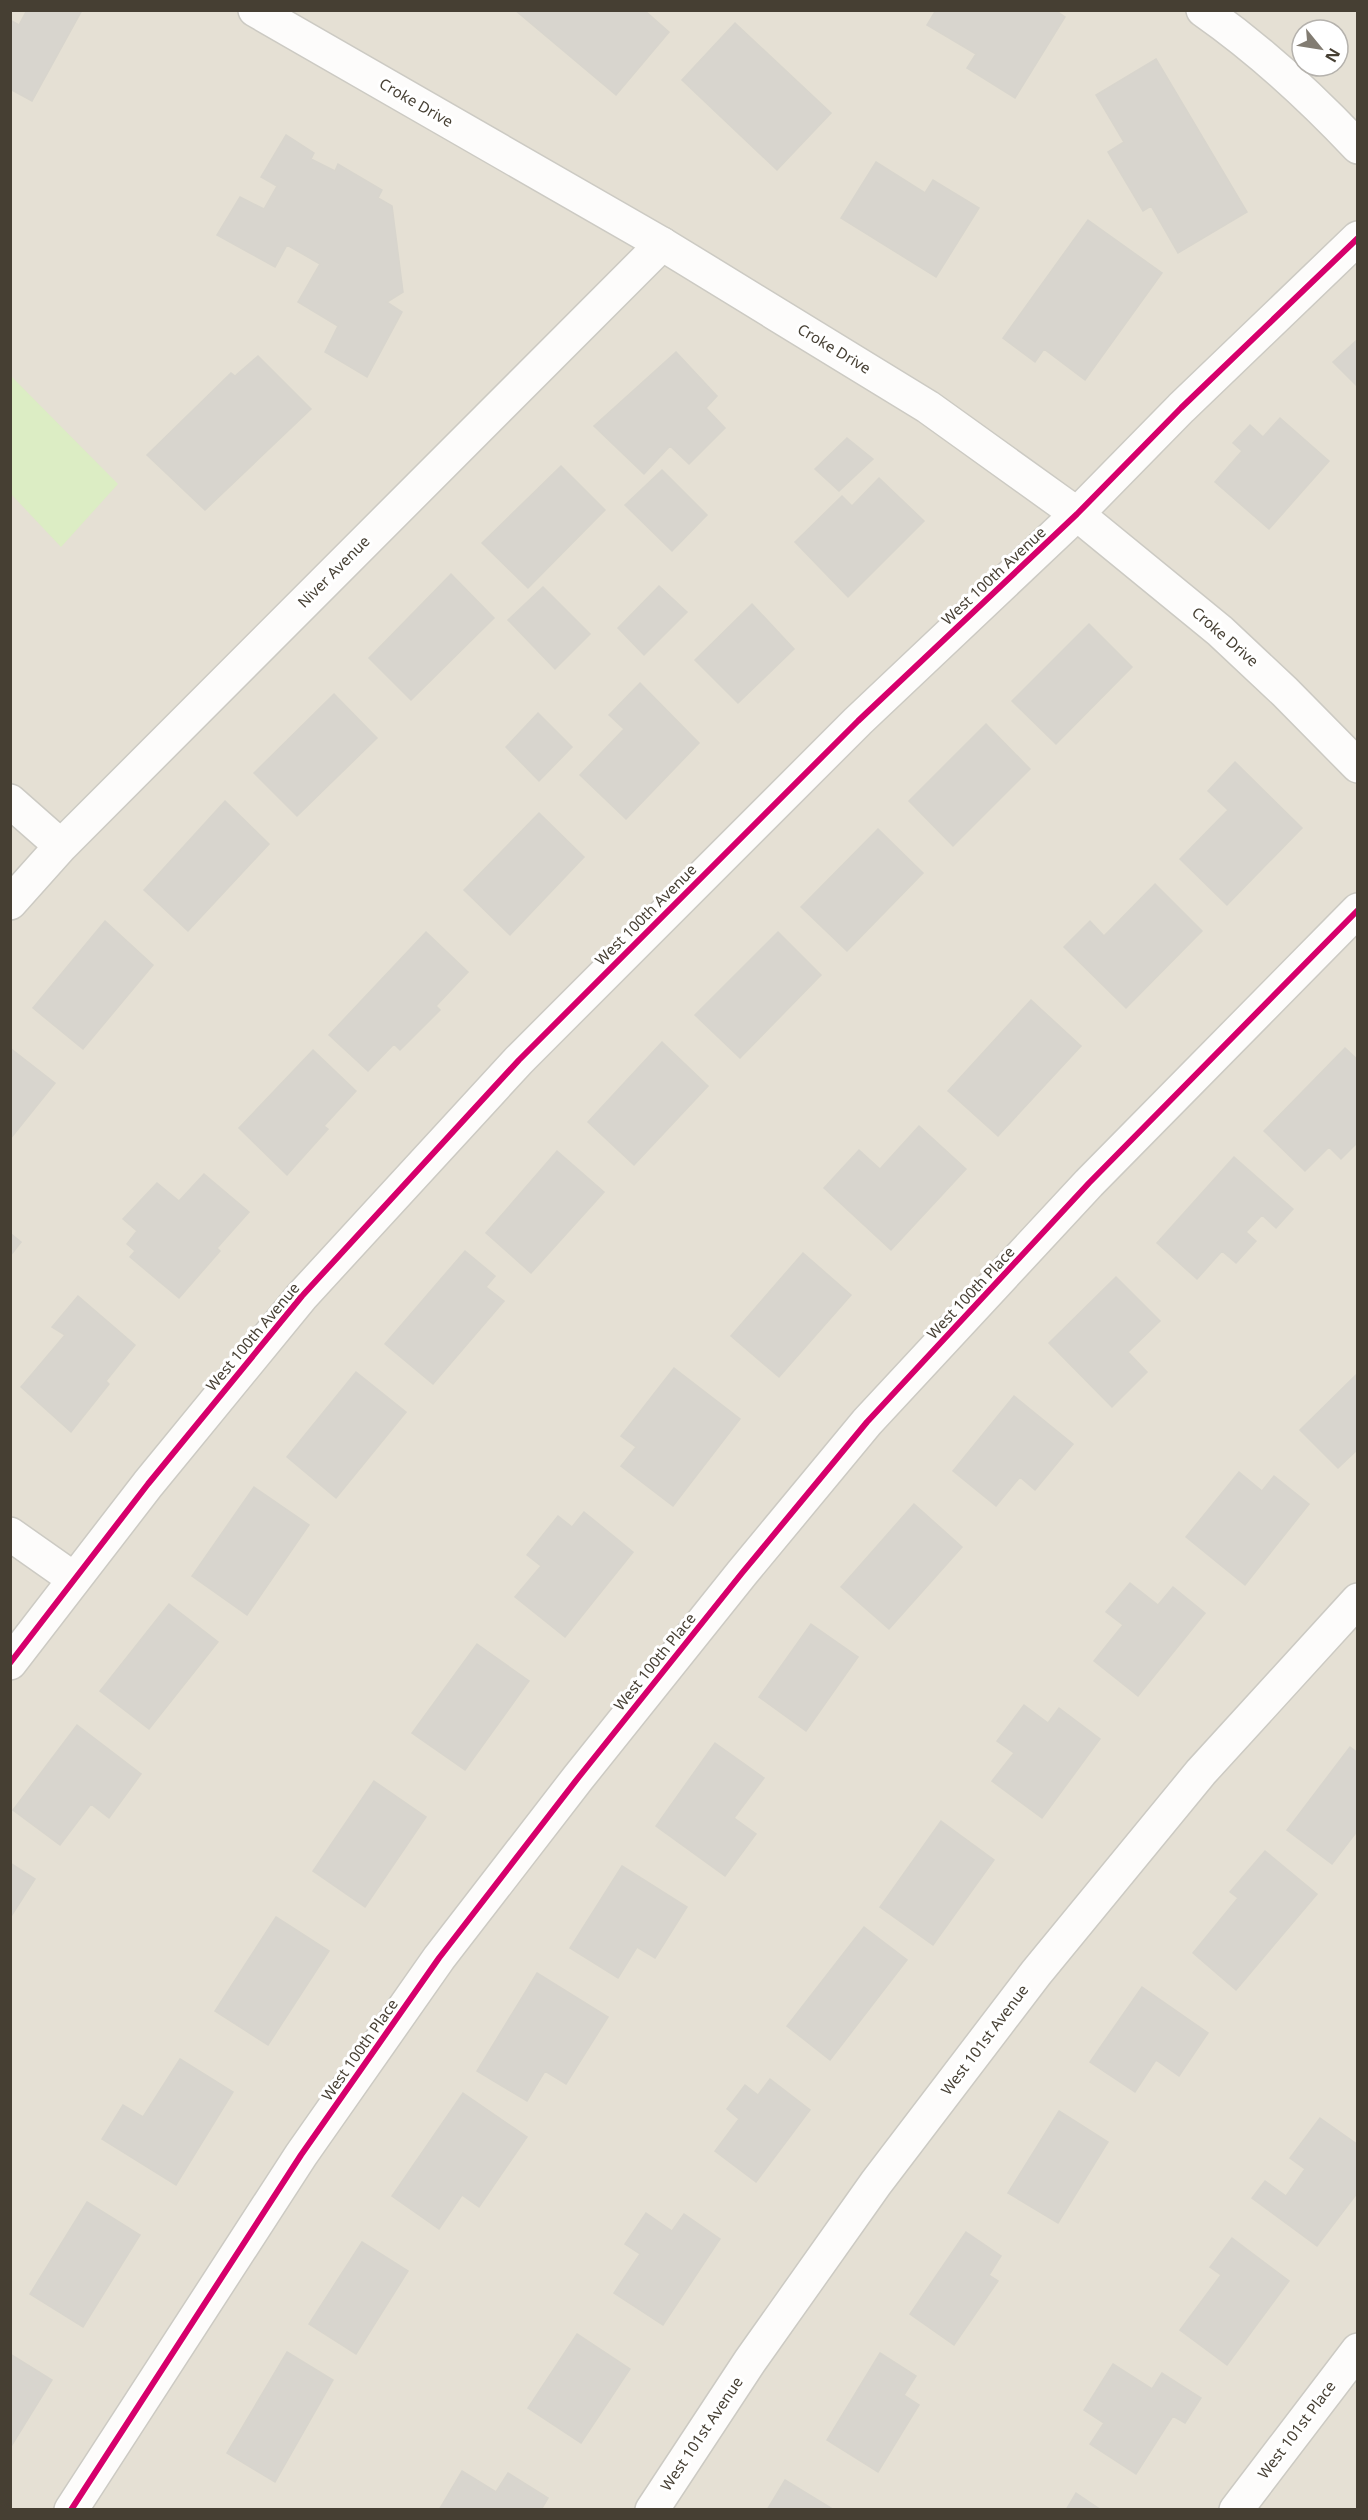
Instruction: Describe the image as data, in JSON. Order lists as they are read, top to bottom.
{
  "streets": {
    "street": [
      "Croke Drive",
      "Niver Avenue",
      "West 100th Avenue",
      "West 100th Place",
      "West 101st Avenue",
      "West 101st Place"
    ]
  },
  "crossings": [
    ["Croke Drive", "Niver Avenue"],
    ["Croke Drive", "West 100th Avenue"]
  ],
  "north": "bottom right"
}
